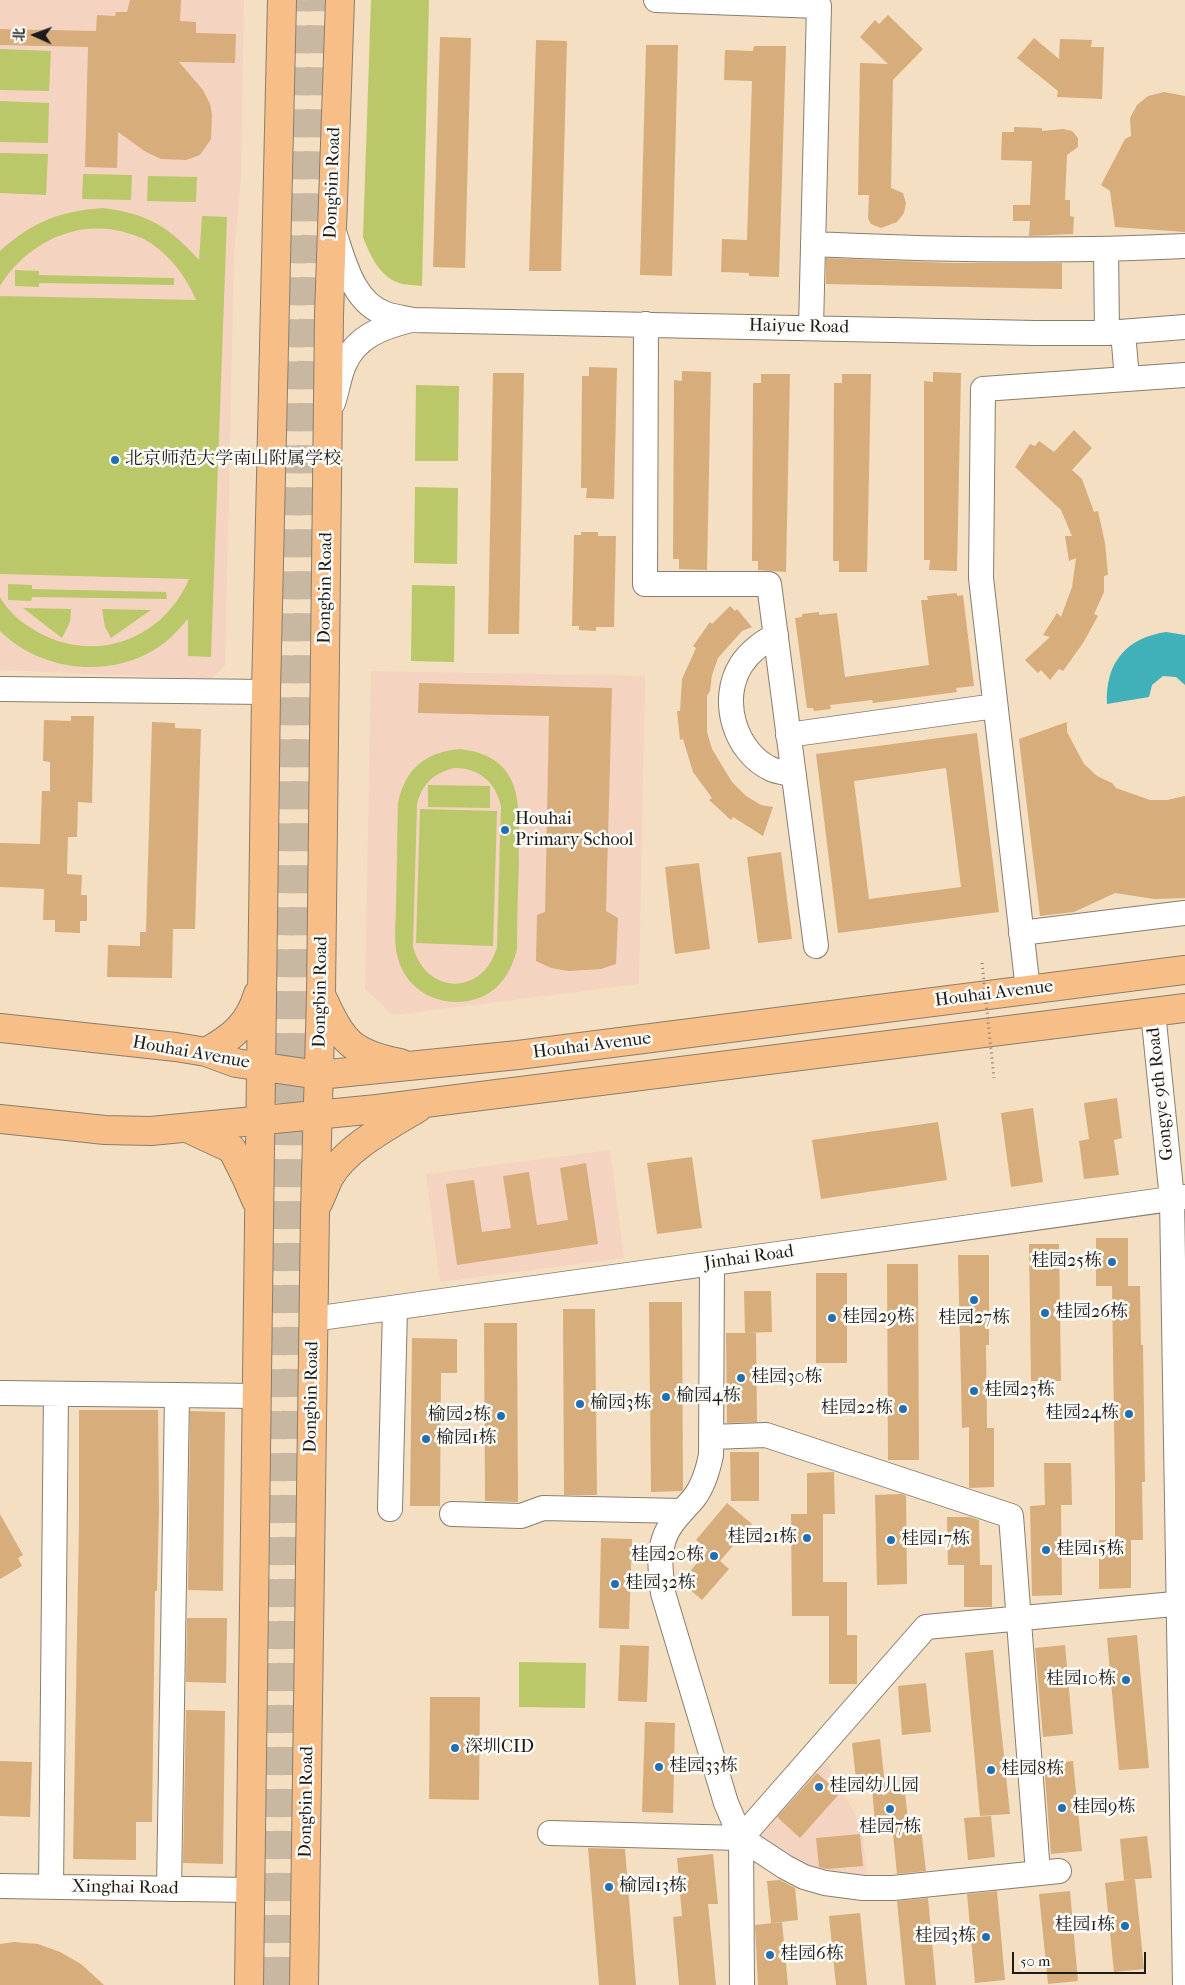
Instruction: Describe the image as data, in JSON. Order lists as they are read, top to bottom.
{
  "streets": {
    "main road": ["Dongbin Road", "Houhai Avenue"],
    "street": [
      "Haiyue Road",
      "Gongye 9th Road",
      "Jinhai Road",
      "Xinghai Road"
    ]
  },
  "crossings": [
    ["Dongbin Road", "Houhai Avenue"],
    ["Dongbin Road", "Jinhai Road"],
    ["Houhai Avenue", "Gongye 9th Road"],
    ["Gongye 9th Road", "Jinhai Road"]
  ],
  "places": [
    "北京师范大学南山附属学校",
    "Houhai Primary School",
    "桂园25栋",
    "桂园27栋",
    "桂园26栋",
    "桂园29栋",
    "桂园30栋",
    "桂园23栋",
    "榆园4栋",
    "榆园3栋",
    "桂园22栋",
    "桂园24栋",
    "榆园2栋",
    "榆园1栋",
    "桂园21栋",
    "桂园17栋",
    "桂园15栋",
    "桂园20栋",
    "桂园32栋",
    "桂园10栋",
    "深圳CID",
    "桂园33栋",
    "桂园8栋",
    "桂园幼儿园",
    "桂园9栋",
    "桂园7栋",
    "榆园13栋",
    "桂园1栋",
    "桂园3栋",
    "桂园6栋"
  ],
  "scale_bar": "50 m",
  "north": "left"
}
